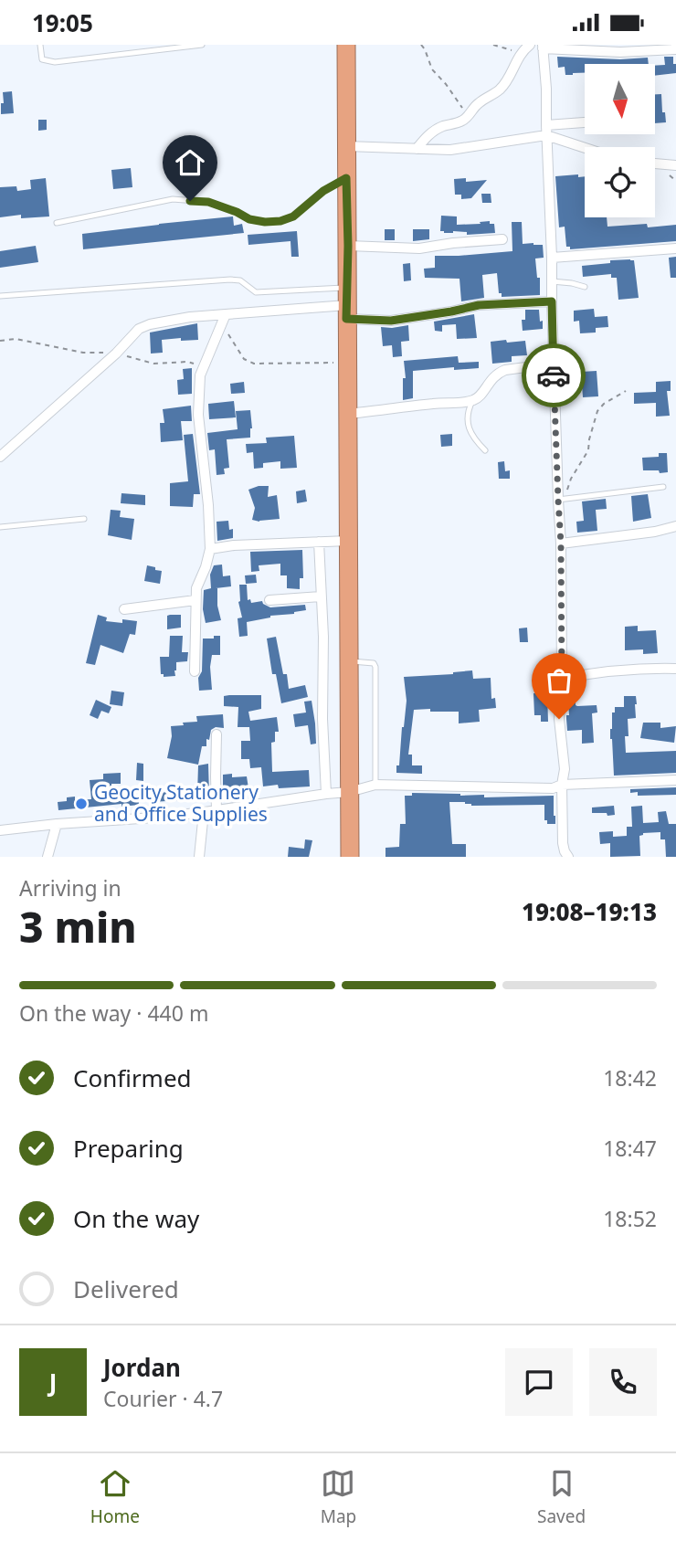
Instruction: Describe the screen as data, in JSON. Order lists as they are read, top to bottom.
{
  "places": ["Geocity Stationery and Office Supplies"],
  "north": "bottom",
  "page": {
    "status": "19:05",
    "heading": ["3 min", "Arriving in", "19:08–19:13"],
    "panel": ["Jordan", "Courier · 4.7"],
    "bar": "On the way · 440 m",
    "list": [
      ["Confirmed", "18:42"],
      ["Preparing", "18:47"],
      ["On the way", "18:52"],
      "Delivered"
    ],
    "round": "J",
    "tabs": ["Home", "Map", "Saved"]
  }
}
